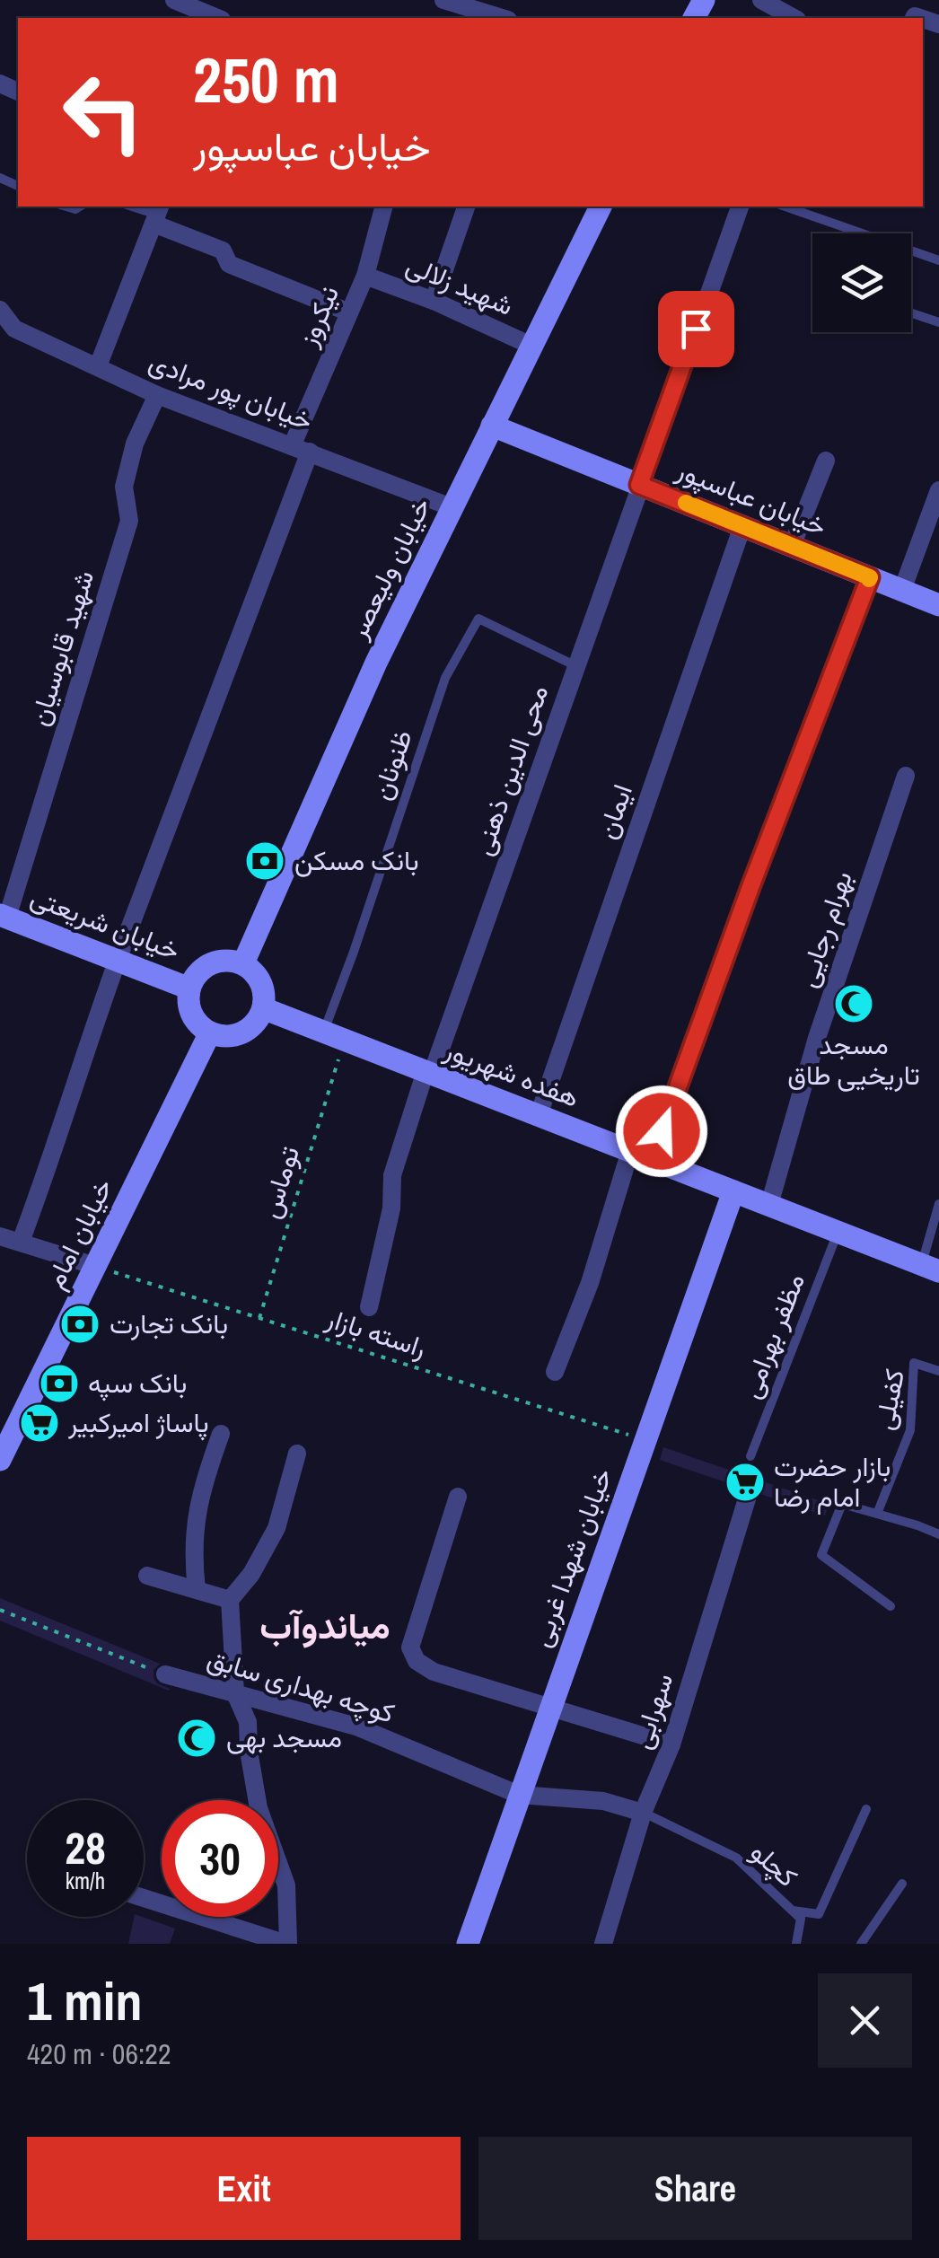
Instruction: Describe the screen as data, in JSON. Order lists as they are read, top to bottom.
{
  "streets": {
    "main road": [
      "خیابان عباسپور",
      "خیابان ولیعصر",
      "خیابان شریعتی",
      "هفده شهریور",
      "خیابان امام",
      "خیابان شهدا غربی"
    ],
    "street": [
      "شهید زلالی",
      "نیکروز",
      "خیابان پور مرادی",
      "شهید قابوسیان",
      "محی الدین ذهنی",
      "ایمان",
      "بهرام رجایی",
      "کوچه بهداری سابق",
      "سهرابی"
    ],
    "lane": [
      "ظنونان",
      "مظفر بهرامی",
      "کفیلی",
      "کچلو"
    ],
    "path": ["توماس", "راسته بازار"]
  },
  "crossings": [
    ["شهید زلالی", "نیکروز"],
    ["شهید زلالی", "خیابان ولیعصر"],
    ["نیکروز", "خیابان پور مرادی"],
    ["نیکروز", "خیابان شریعتی"],
    ["خیابان پور مرادی", "خیابان ولیعصر"],
    ["خیابان پور مرادی", "شهید قابوسیان"],
    ["خیابان عباسپور", "خیابان ولیعصر"],
    ["خیابان عباسپور", "محی الدین ذهنی"],
    ["خیابان عباسپور", "ایمان"],
    ["خیابان ولیعصر", "خیابان شریعتی"],
    ["خیابان ولیعصر", "هفده شهریور"],
    ["خیابان ولیعصر", "خیابان امام"],
    ["شهید قابوسیان", "خیابان شریعتی"],
    ["ظنونان", "محی الدین ذهنی"],
    ["ظنونان", "هفده شهریور"],
    ["محی الدین ذهنی", "هفده شهریور"],
    ["ایمان", "هفده شهریور"],
    ["خیابان شریعتی", "هفده شهریور"],
    ["خیابان شریعتی", "خیابان امام"],
    ["بهرام رجایی", "هفده شهریور"],
    ["هفده شهریور", "خیابان امام"],
    ["هفده شهریور", "مظفر بهرامی"],
    ["هفده شهریور", "خیابان شهدا غربی"],
    ["توماس", "راسته بازار"],
    ["خیابان امام", "راسته بازار"],
    ["راسته بازار", "خیابان شهدا غربی"],
    ["خیابان شهدا غربی", "کوچه بهداری سابق"],
    ["کوچه بهداری سابق", "سهرابی"],
    ["کوچه بهداری سابق", "کچلو"],
    ["سهرابی", "کچلو"]
  ],
  "districts": ["میاندوآب"],
  "places": {
    "bank": ["بانک مسکن", "بانک تجارت", "بانک سپه"],
    "mosque": ["مسجد تاریخیی طاق", "مسجد بهی"],
    "supermarket": ["پاساژ امیرکبیر", "بازار حضرت امام رضا"]
  },
  "page": {
    "turn": ["250 m", "خیابان عباسپور"],
    "speed": "28 km/h",
    "limit": "30",
    "heading": ["1 min", "420 m · 06:22"],
    "buttons": ["Exit", "Share"]
  }
}
